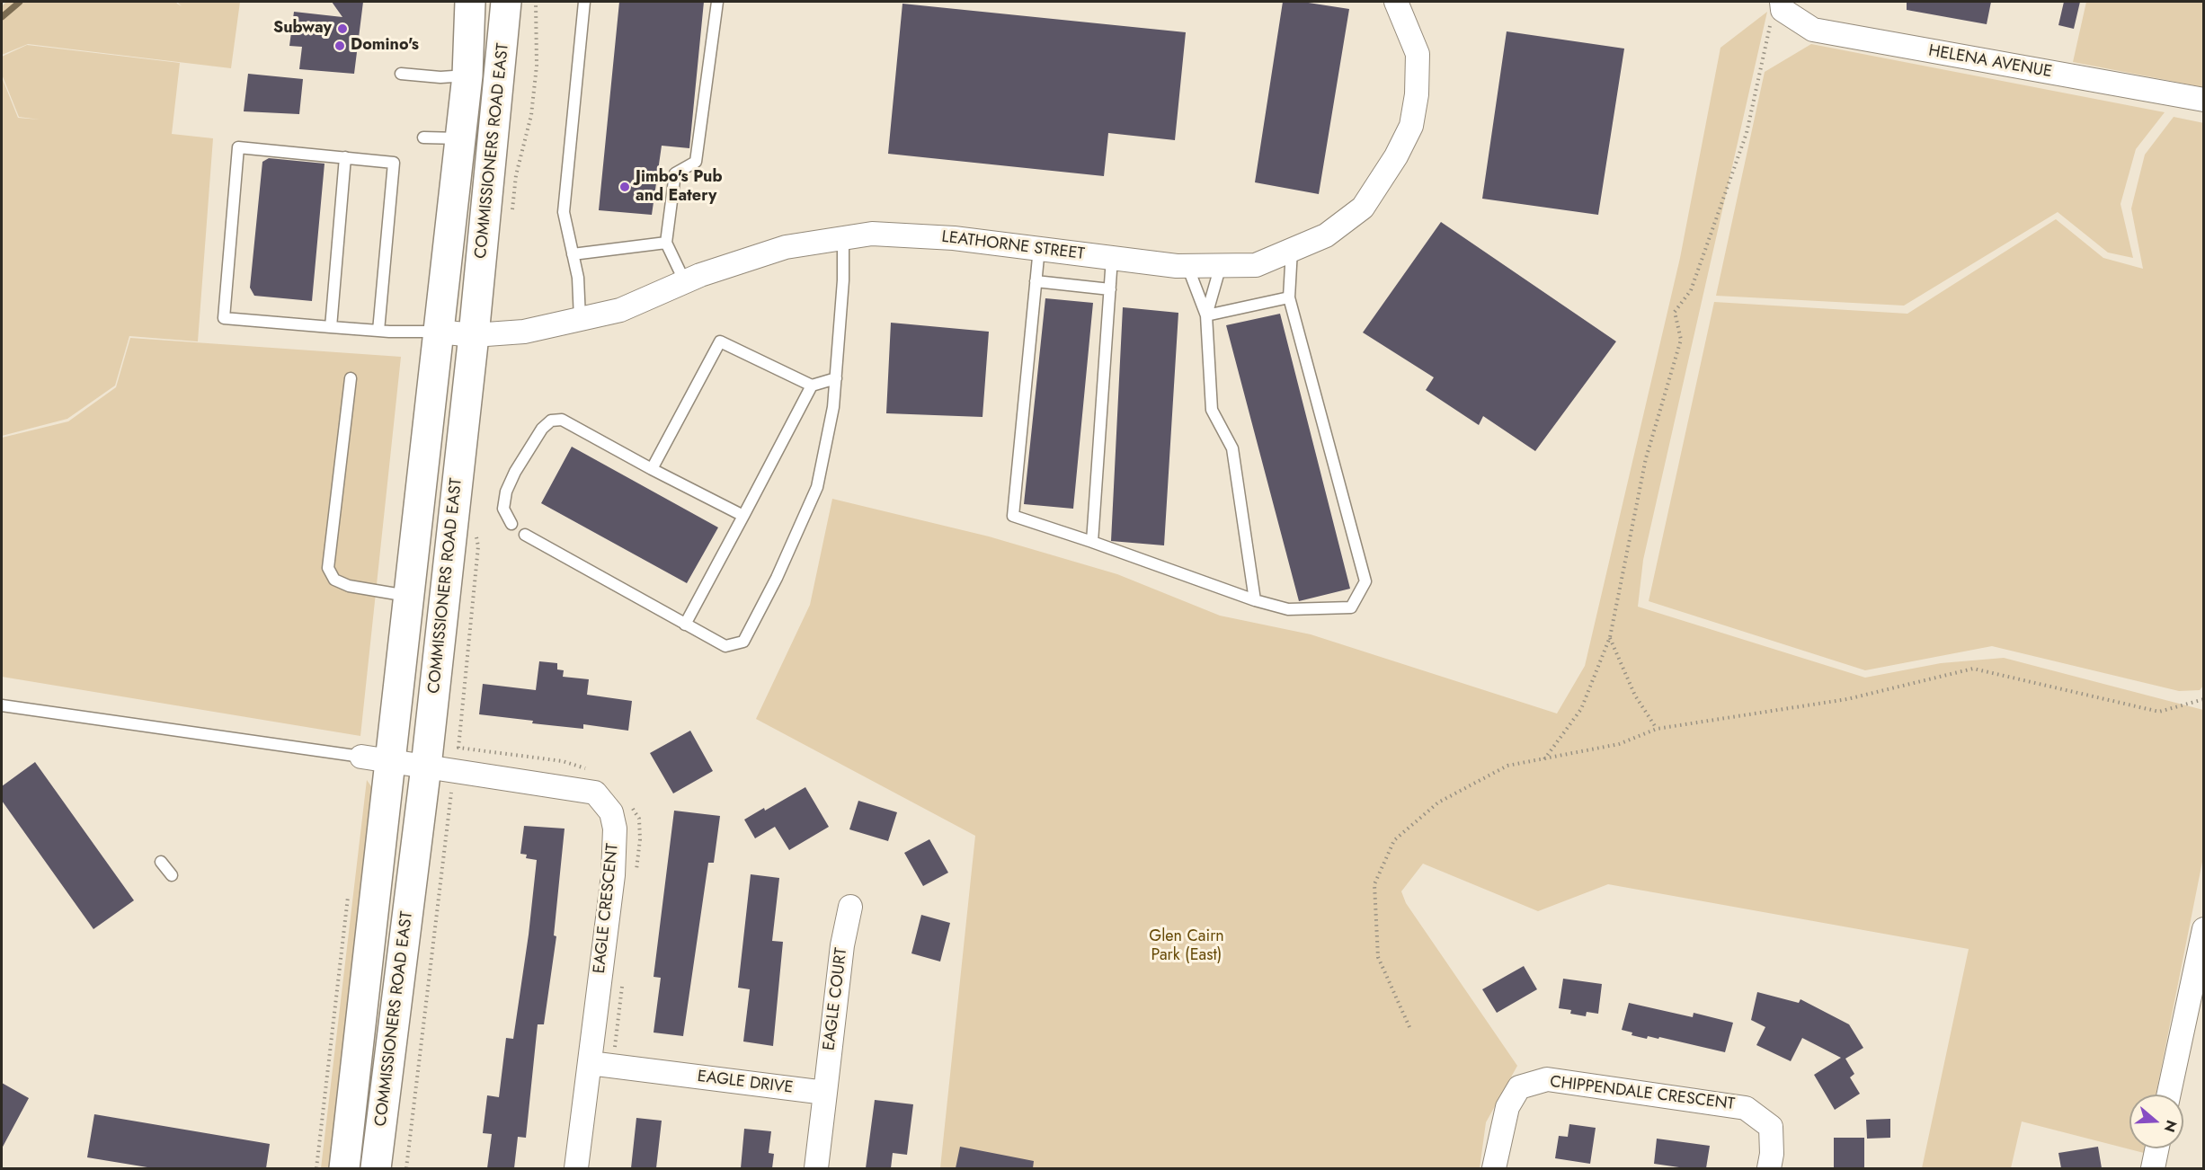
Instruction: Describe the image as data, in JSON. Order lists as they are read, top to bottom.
{
  "streets": {
    "main road": ["COMMISSIONERS ROAD EAST"],
    "street": [
      "HELENA AVENUE",
      "LEATHORNE STREET",
      "EAGLE CRESCENT",
      "EAGLE COURT",
      "EAGLE DRIVE",
      "CHIPPENDALE CRESCENT"
    ]
  },
  "crossings": [
    ["COMMISSIONERS ROAD EAST", "LEATHORNE STREET"],
    ["COMMISSIONERS ROAD EAST", "EAGLE CRESCENT"],
    ["EAGLE CRESCENT", "EAGLE DRIVE"],
    ["EAGLE COURT", "EAGLE DRIVE"]
  ],
  "parks": ["Glen Cairn Park (East)"],
  "places": ["Subway", "Domino's", "Jimbo's Pub and Eatery"],
  "north": "right"
}
